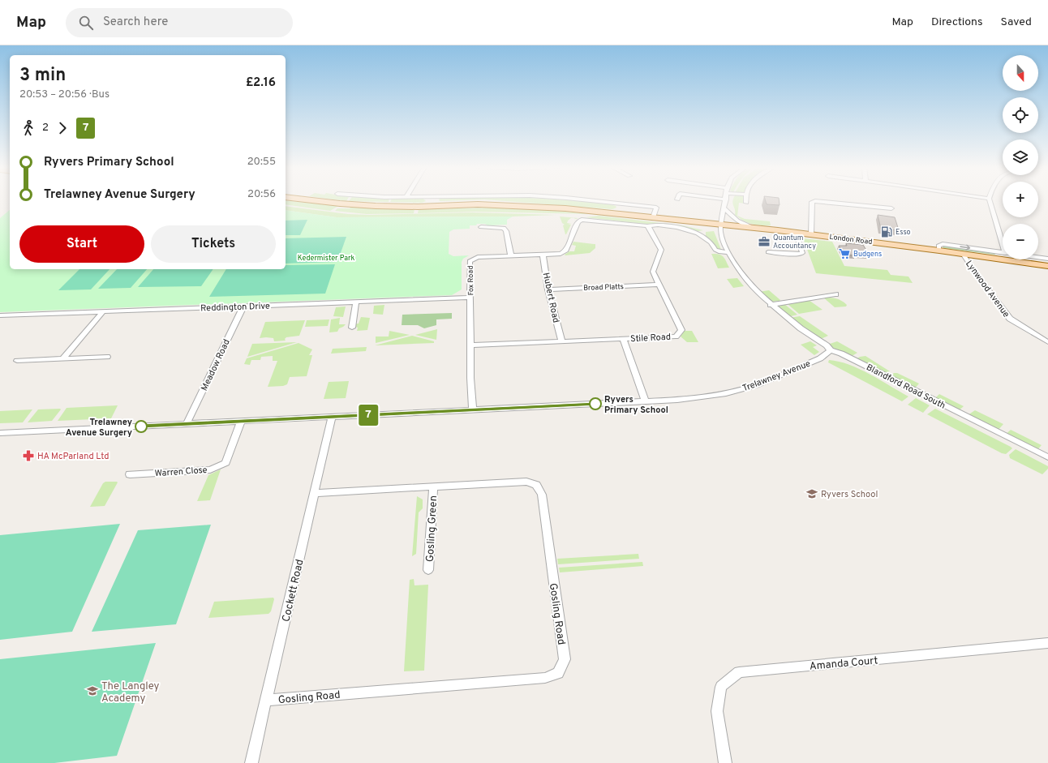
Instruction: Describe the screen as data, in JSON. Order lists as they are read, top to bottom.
{
  "streets": {
    "main road": ["London Road"],
    "street": [
      "Fox Road",
      "Broad Platts",
      "Lynwood Avenue",
      "Hubert Road",
      "Reddington Drive",
      "Stile Road",
      "Meadow Road",
      "Trelawney Avenue",
      "Blandford Road South",
      "Warren Close",
      "Gosling Green",
      "Cockett Road",
      "Gosling Road",
      "Amanda Court"
    ]
  },
  "crossings": [
    ["London Road", "Lynwood Avenue"],
    ["London Road", "Blandford Road South"],
    ["Fox Road", "Hubert Road"],
    ["Fox Road", "Reddington Drive"],
    ["Fox Road", "Stile Road"],
    ["Fox Road", "Trelawney Avenue"],
    ["Broad Platts", "Hubert Road"],
    ["Broad Platts", "Stile Road"],
    ["Hubert Road", "Stile Road"],
    ["Reddington Drive", "Meadow Road"],
    ["Meadow Road", "Trelawney Avenue"],
    ["Trelawney Avenue", "Blandford Road South"],
    ["Trelawney Avenue", "Warren Close"],
    ["Trelawney Avenue", "Cockett Road"],
    ["Gosling Green", "Gosling Road"],
    ["Cockett Road", "Gosling Road"]
  ],
  "parks": ["Kedermister Park"],
  "places": {
    "fuel station": ["Esso"],
    "office": ["Quantum Accountancy"],
    "supermarket": ["Budgens"],
    "other": ["Ryvers Primary School", "Trelawney Avenue Surgery"],
    "pharmacy": ["HA McParland Ltd"],
    "school or university": ["Ryvers School", "The Langley Academy"]
  },
  "lines": ["bus line 7"],
  "north": "bottom",
  "page": {
    "header": "Map",
    "search": "Search here",
    "nav": ["Map", "Directions", "Saved"],
    "on_map": "7",
    "map_buttons": ["+", "−"],
    "heading": ["3 min", "20:53 – 20:56 · Bus", "£2.16"],
    "legs": ["2", "7"],
    "list": [
      {
        "name": "Ryvers Primary School",
        "value": "20:55"
      },
      {
        "name": "Trelawney Avenue Surgery",
        "value": "20:56"
      }
    ],
    "buttons": ["Start", "Tickets"]
  }
}
